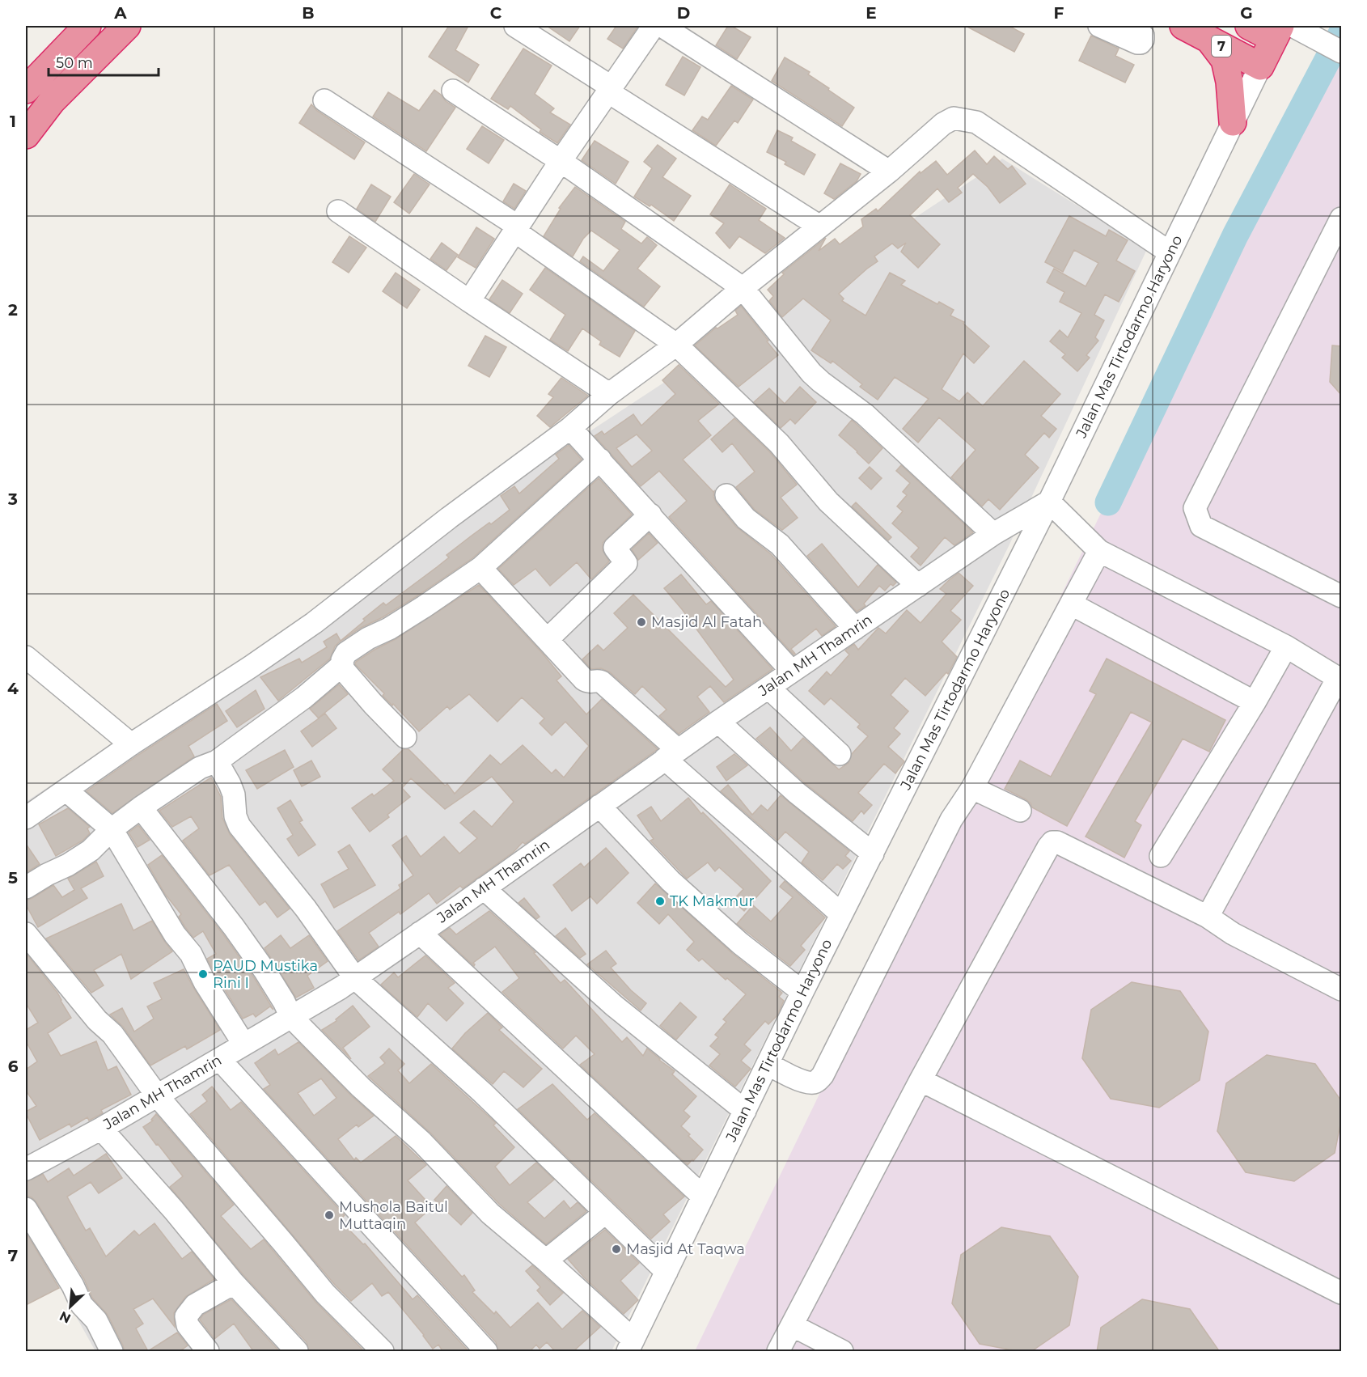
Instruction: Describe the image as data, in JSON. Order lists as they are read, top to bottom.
{
  "streets": {
    "highway": ["7", "Jalan Mas Tirtodarmo Haryono"],
    "street": ["Jalan MH Thamrin"]
  },
  "crossings": [
    ["7", "Jalan Mas Tirtodarmo Haryono"],
    ["Jalan Mas Tirtodarmo Haryono", "Jalan MH Thamrin"]
  ],
  "places": [
    "Masjid Al Fatah",
    "TK Makmur",
    "PAUD Mustika Rini I",
    "Mushola Baitul Muttaqin",
    "Masjid At Taqwa"
  ],
  "scale_bar": "50 m",
  "north": "bottom left",
  "grid": {
    "columns": [
      "A",
      "B",
      "C",
      "D",
      "E",
      "F",
      "G"
    ],
    "rows": [
      "1",
      "2",
      "3",
      "4",
      "5",
      "6",
      "7"
    ]
  }
}
